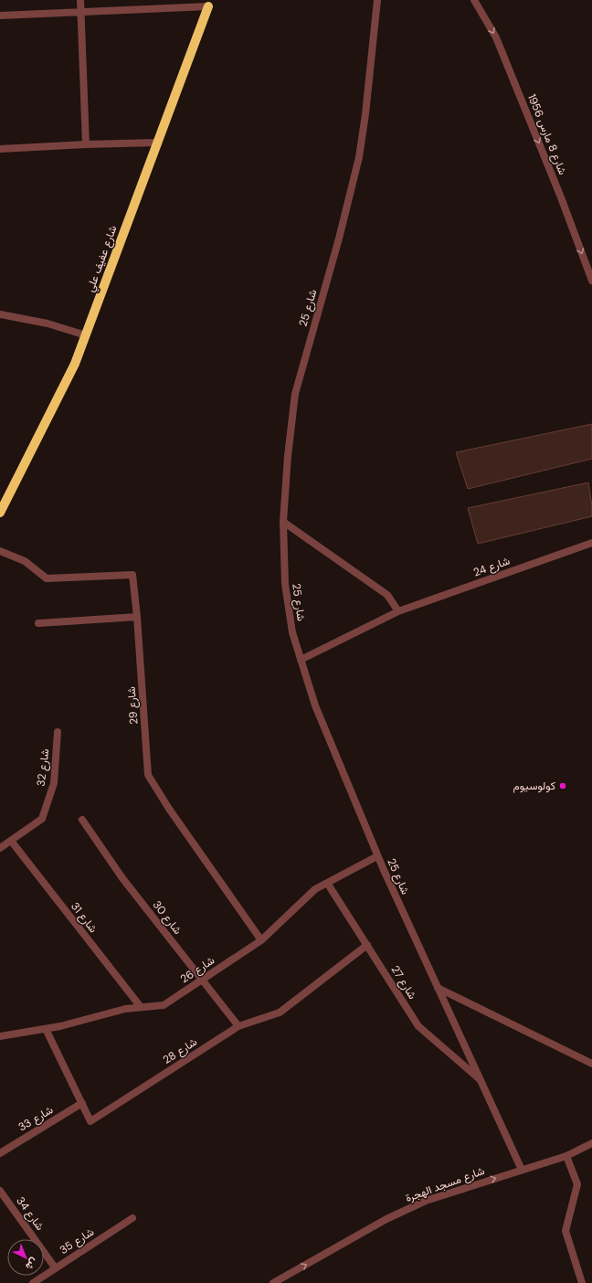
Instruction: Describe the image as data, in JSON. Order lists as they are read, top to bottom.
{
  "streets": {
    "main road": ["شارع عفيف علي"],
    "street": [
      "شارع 8 مارس 1956",
      "شارع 25",
      "شارع 24",
      "شارع 29",
      "شارع 32",
      "شارع 31",
      "شارع 30",
      "شارع 26",
      "شارع 27",
      "شارع 28",
      "شارع 33",
      "شارع مسجد الهجرة",
      "شارع 34",
      "شارع 35"
    ]
  },
  "crossings": [
    ["شارع 25", "شارع 24"],
    ["شارع 25", "شارع 26"],
    ["شارع 25", "شارع 27"],
    ["شارع 25", "شارع مسجد الهجرة"],
    ["شارع 29", "شارع 26"],
    ["شارع 32", "شارع 31"],
    ["شارع 31", "شارع 26"],
    ["شارع 30", "شارع 26"],
    ["شارع 30", "شارع 28"],
    ["شارع 26", "شارع 27"],
    ["شارع 26", "شارع 28"],
    ["شارع 27", "شارع 28"],
    ["شارع 28", "شارع 33"],
    ["شارع 34", "شارع 35"]
  ],
  "one_way": ["شارع 8 مارس 1956", "شارع مسجد الهجرة"],
  "places": ["كولوسيوم"],
  "north": "bottom right"
}
